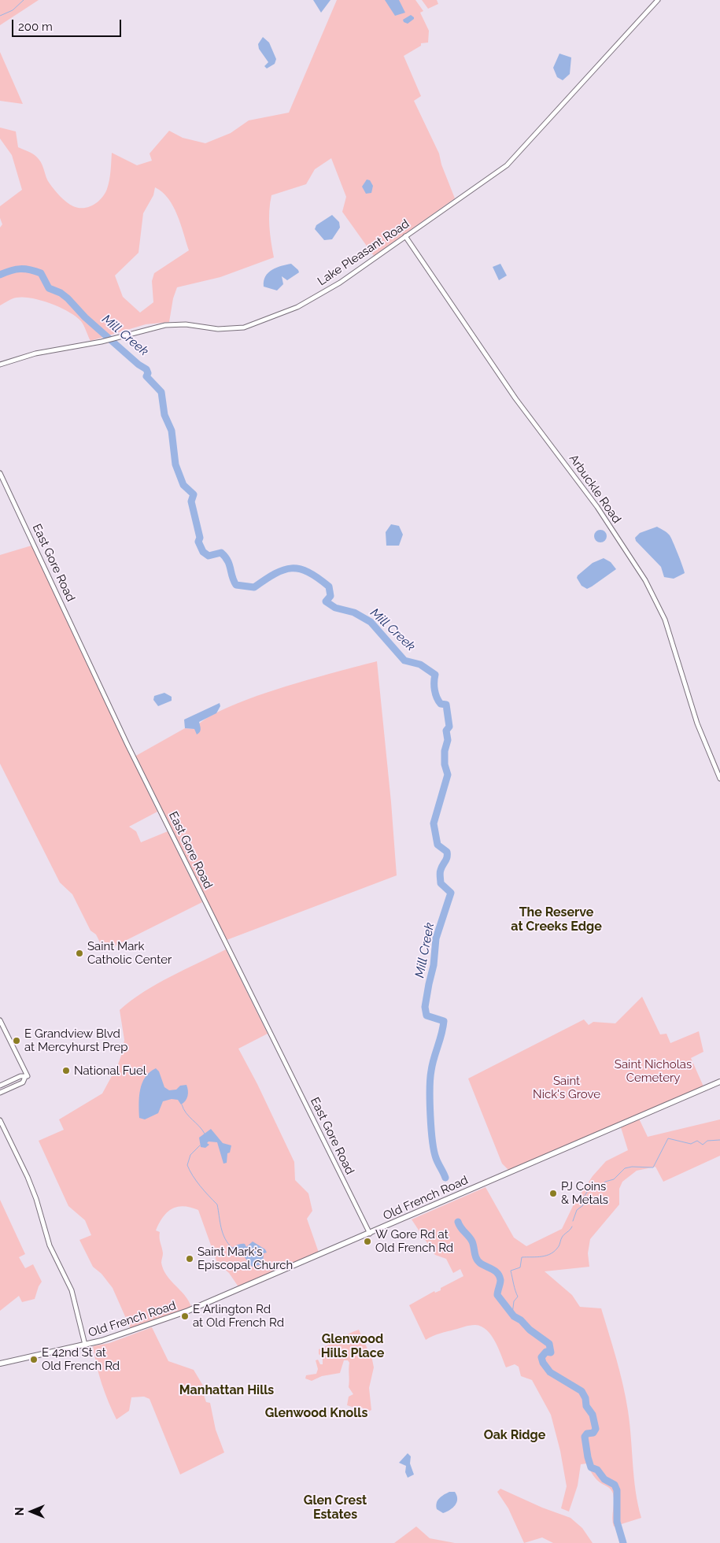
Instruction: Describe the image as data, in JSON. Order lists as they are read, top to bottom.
{
  "streets": {
    "main road": ["Old French Road"],
    "street": ["Lake Pleasant Road", "Arbuckle Road", "East Gore Road"]
  },
  "crossings": [
    ["Lake Pleasant Road", "Arbuckle Road"],
    ["East Gore Road", "Old French Road"]
  ],
  "districts": [
    "The Reserve at Creeks Edge",
    "Glenwood Hills Place",
    "Manhattan Hills",
    "Glenwood Knolls",
    "Oak Ridge",
    "Glen Crest Estates"
  ],
  "water": ["Mill Creek"],
  "parks": ["Saint Nicholas Cemetery", "Saint Nick's Grove"],
  "places": [
    "Saint Mark Catholic Center",
    "E Grandview Blvd at Mercyhurst Prep",
    "National Fuel",
    "PJ Coins & Metals",
    "W Gore Rd at Old French Rd",
    "Saint Mark's Episcopal Church",
    "E Arlington Rd at Old French Rd",
    "E 42nd St at Old French Rd"
  ],
  "scale_bar": "200 m",
  "north": "left"
}
